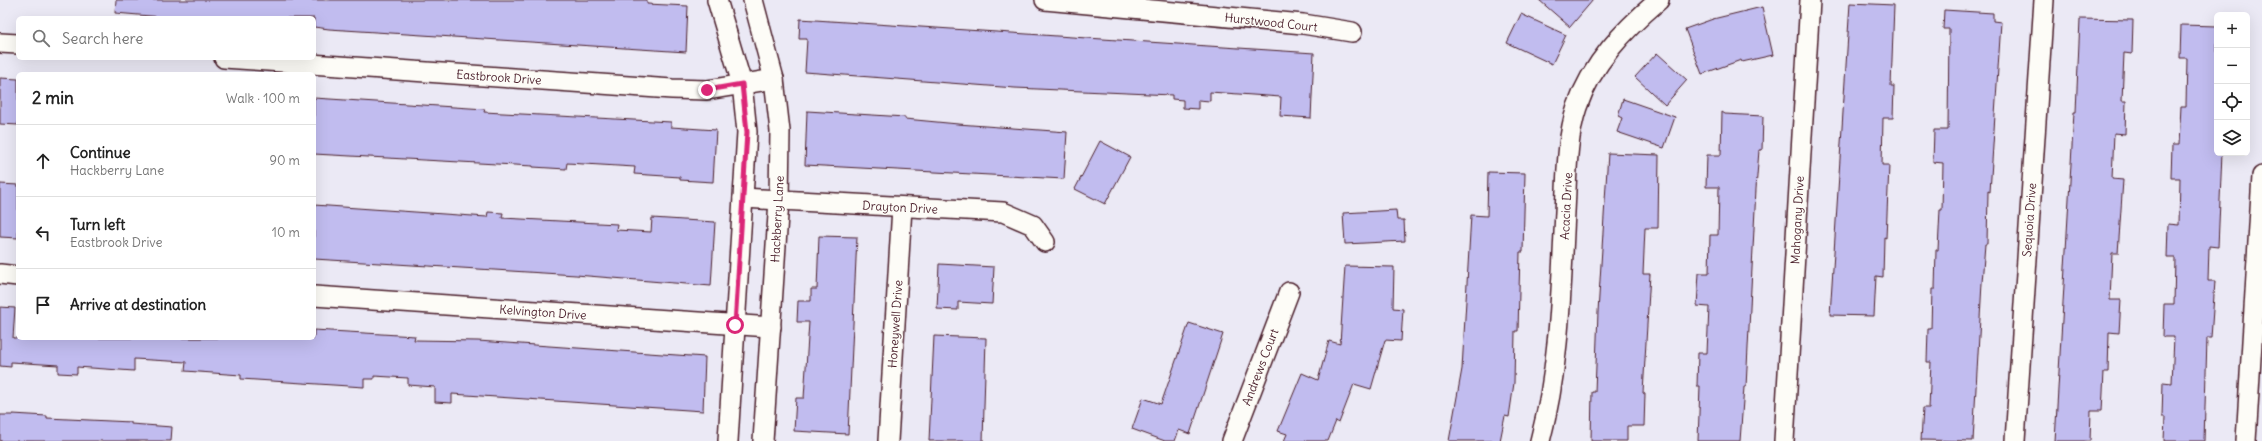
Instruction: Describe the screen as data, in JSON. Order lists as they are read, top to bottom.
{
  "streets": {
    "street": [
      "Hurstwood Court",
      "Eastbrook Drive",
      "Acacia Drive",
      "Drayton Drive",
      "Hackberry Lane",
      "Mahogany Drive",
      "Sequoia Drive",
      "Kelvington Drive",
      "Honeywell Drive",
      "Andrews Court"
    ]
  },
  "crossings": [
    ["Eastbrook Drive", "Hackberry Lane"],
    ["Drayton Drive", "Hackberry Lane"],
    ["Drayton Drive", "Honeywell Drive"],
    ["Hackberry Lane", "Kelvington Drive"]
  ],
  "page": {
    "map_buttons": ["+", "−"],
    "search": "Search here",
    "heading": ["2 min", "Walk · 100 m"],
    "list": [
      ["Continue", "Hackberry Lane", "90 m"],
      ["Turn left", "Eastbrook Drive", "10 m"],
      "Arrive at destination"
    ]
  }
}
